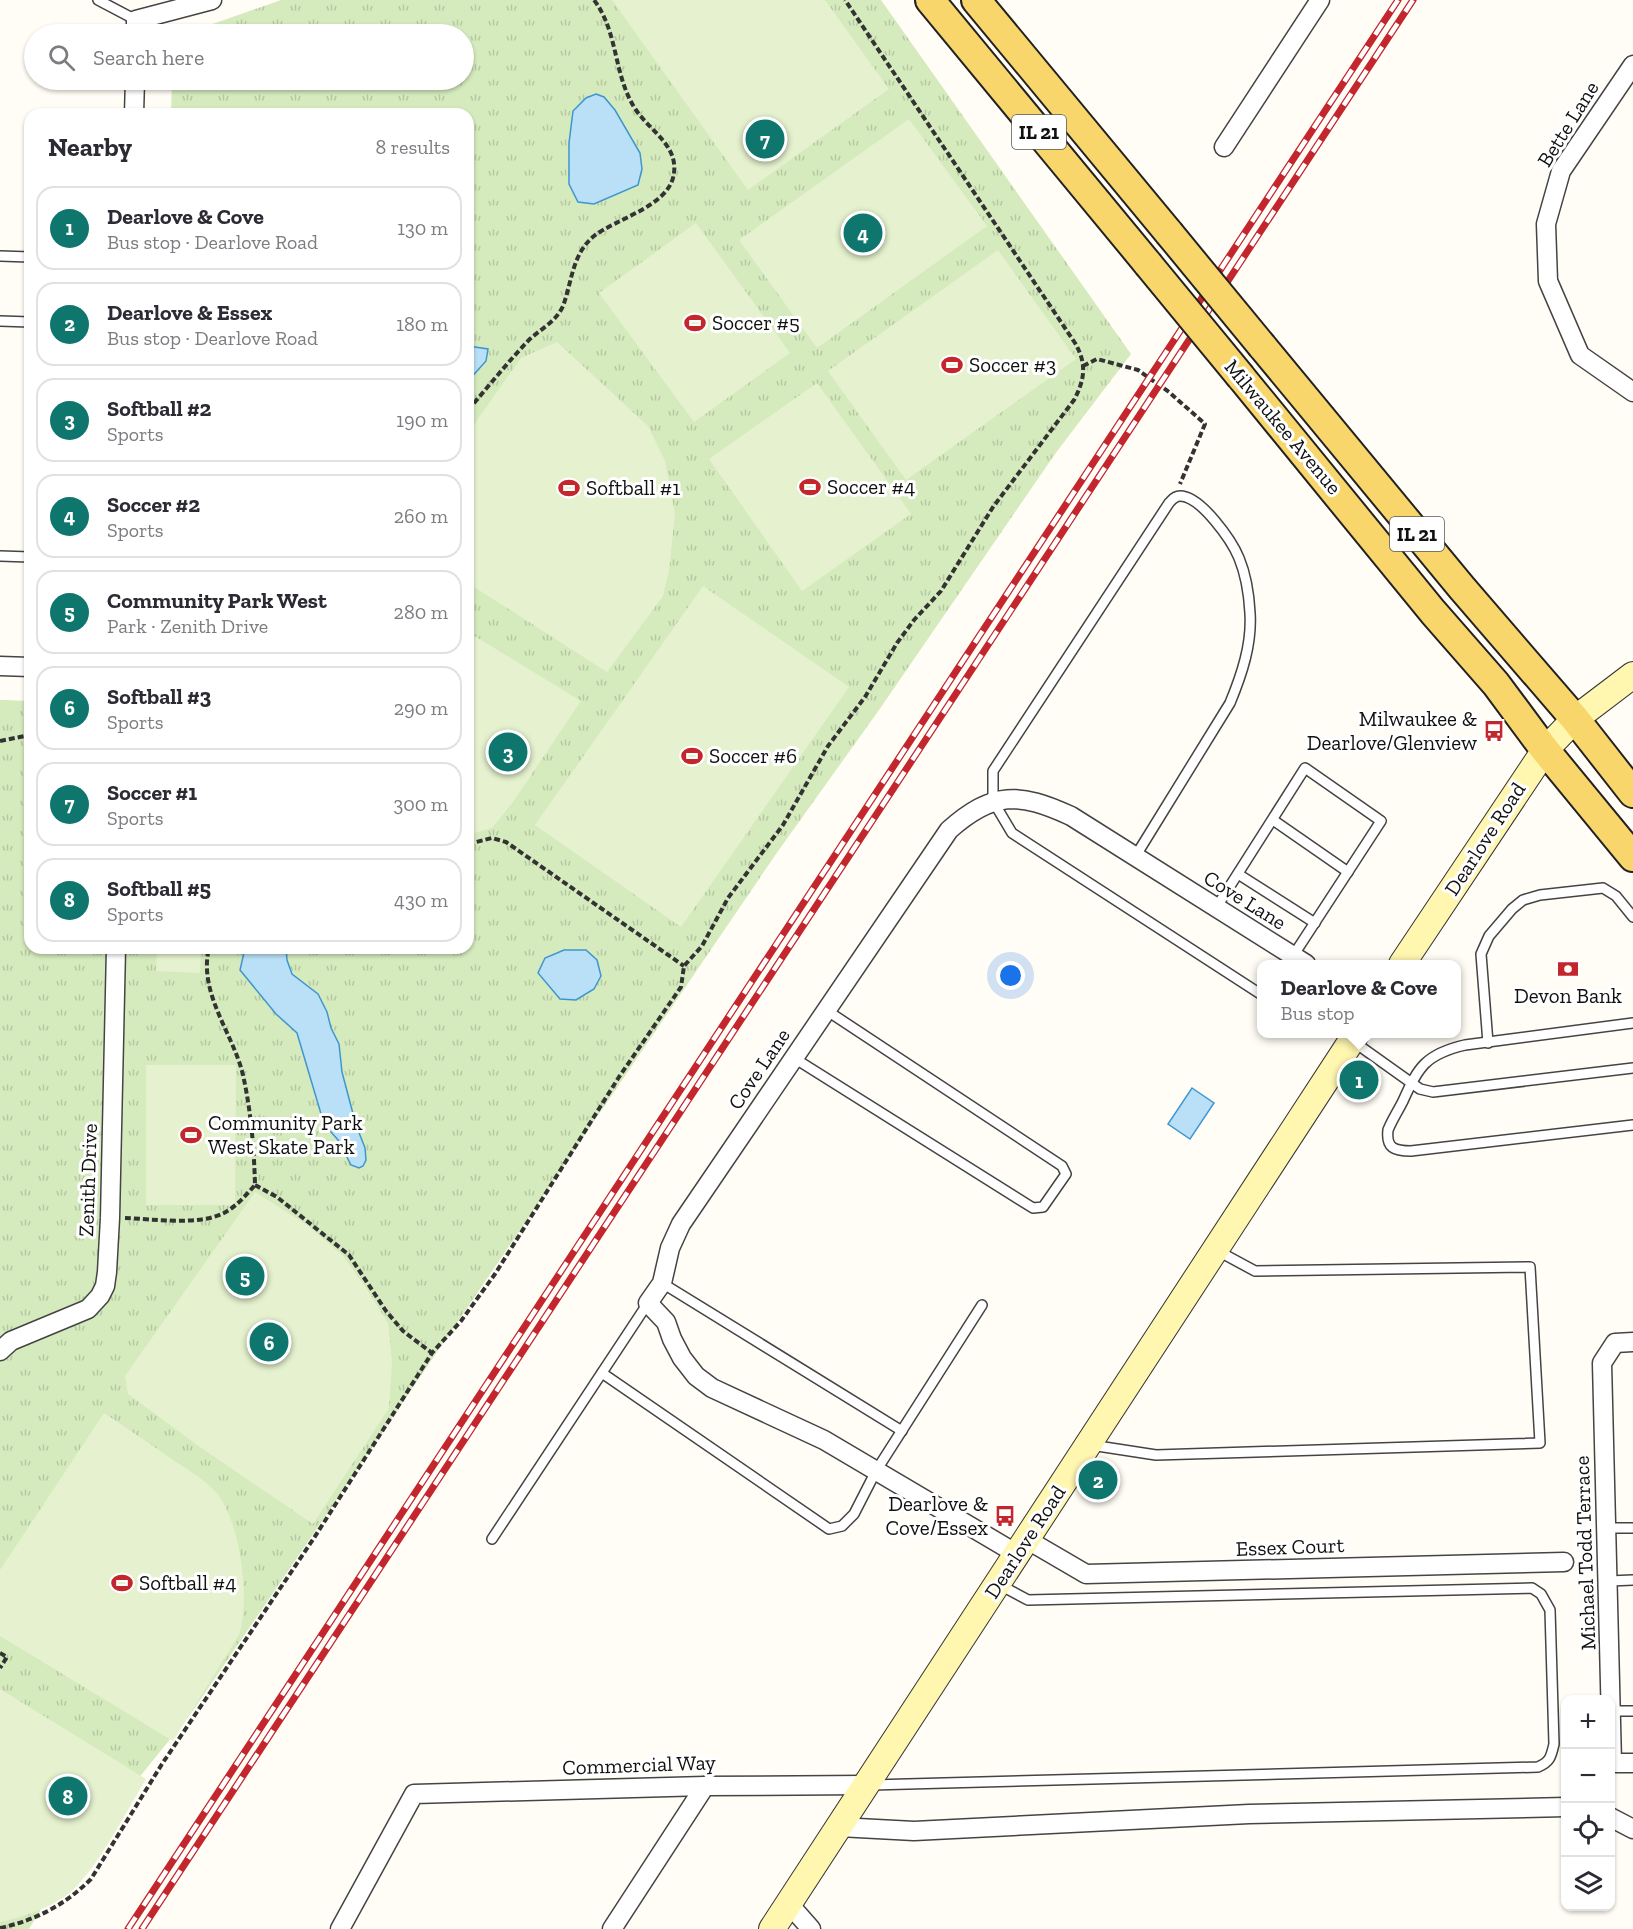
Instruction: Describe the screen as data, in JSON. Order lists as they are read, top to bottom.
{
  "streets": {
    "main road": ["IL 21", "Milwaukee Avenue", "Dearlove Road"],
    "street": [
      "Bette Lane",
      "Cove Lane",
      "Zenith Drive",
      "Essex Court",
      "Michael Todd Terrace",
      "Commercial Way"
    ]
  },
  "crossings": [
    ["Milwaukee Avenue", "Dearlove Road"],
    ["Dearlove Road", "Essex Court"],
    ["Dearlove Road", "Commercial Way"]
  ],
  "places": {
    "sports": [
      "Soccer #5",
      "Soccer #3",
      "Soccer #4",
      "Softball #1",
      "Soccer #6",
      "Community Park West Skate Park",
      "Softball #4"
    ],
    "bus stop": ["Milwaukee & Dearlove/Glenview", "Dearlove & Cove/Essex"],
    "bank": ["Devon Bank"]
  },
  "page": {
    "search": "Search here",
    "heading": ["Nearby", "8 results"],
    "pins": [
      "7",
      "4",
      "3",
      "1",
      "5",
      "6",
      "2",
      "8"
    ],
    "list": [
      {
        "mark": "1",
        "name": "Dearlove & Cove",
        "note": "Bus stop · Dearlove Road",
        "value": "130 m"
      },
      {
        "mark": "2",
        "name": "Dearlove & Essex",
        "note": "Bus stop · Dearlove Road",
        "value": "180 m"
      },
      {
        "mark": "3",
        "name": "Softball #2",
        "note": "Sports",
        "value": "190 m"
      },
      {
        "mark": "4",
        "name": "Soccer #2",
        "note": "Sports",
        "value": "260 m"
      },
      {
        "mark": "5",
        "name": "Community Park West",
        "note": "Park · Zenith Drive",
        "value": "280 m"
      },
      {
        "mark": "6",
        "name": "Softball #3",
        "note": "Sports",
        "value": "290 m"
      },
      {
        "mark": "7",
        "name": "Soccer #1",
        "note": "Sports",
        "value": "300 m"
      },
      {
        "mark": "8",
        "name": "Softball #5",
        "note": "Sports",
        "value": "430 m"
      }
    ],
    "popup": ["Dearlove & Cove", "Bus stop"],
    "map_buttons": ["+", "−"]
  }
}
